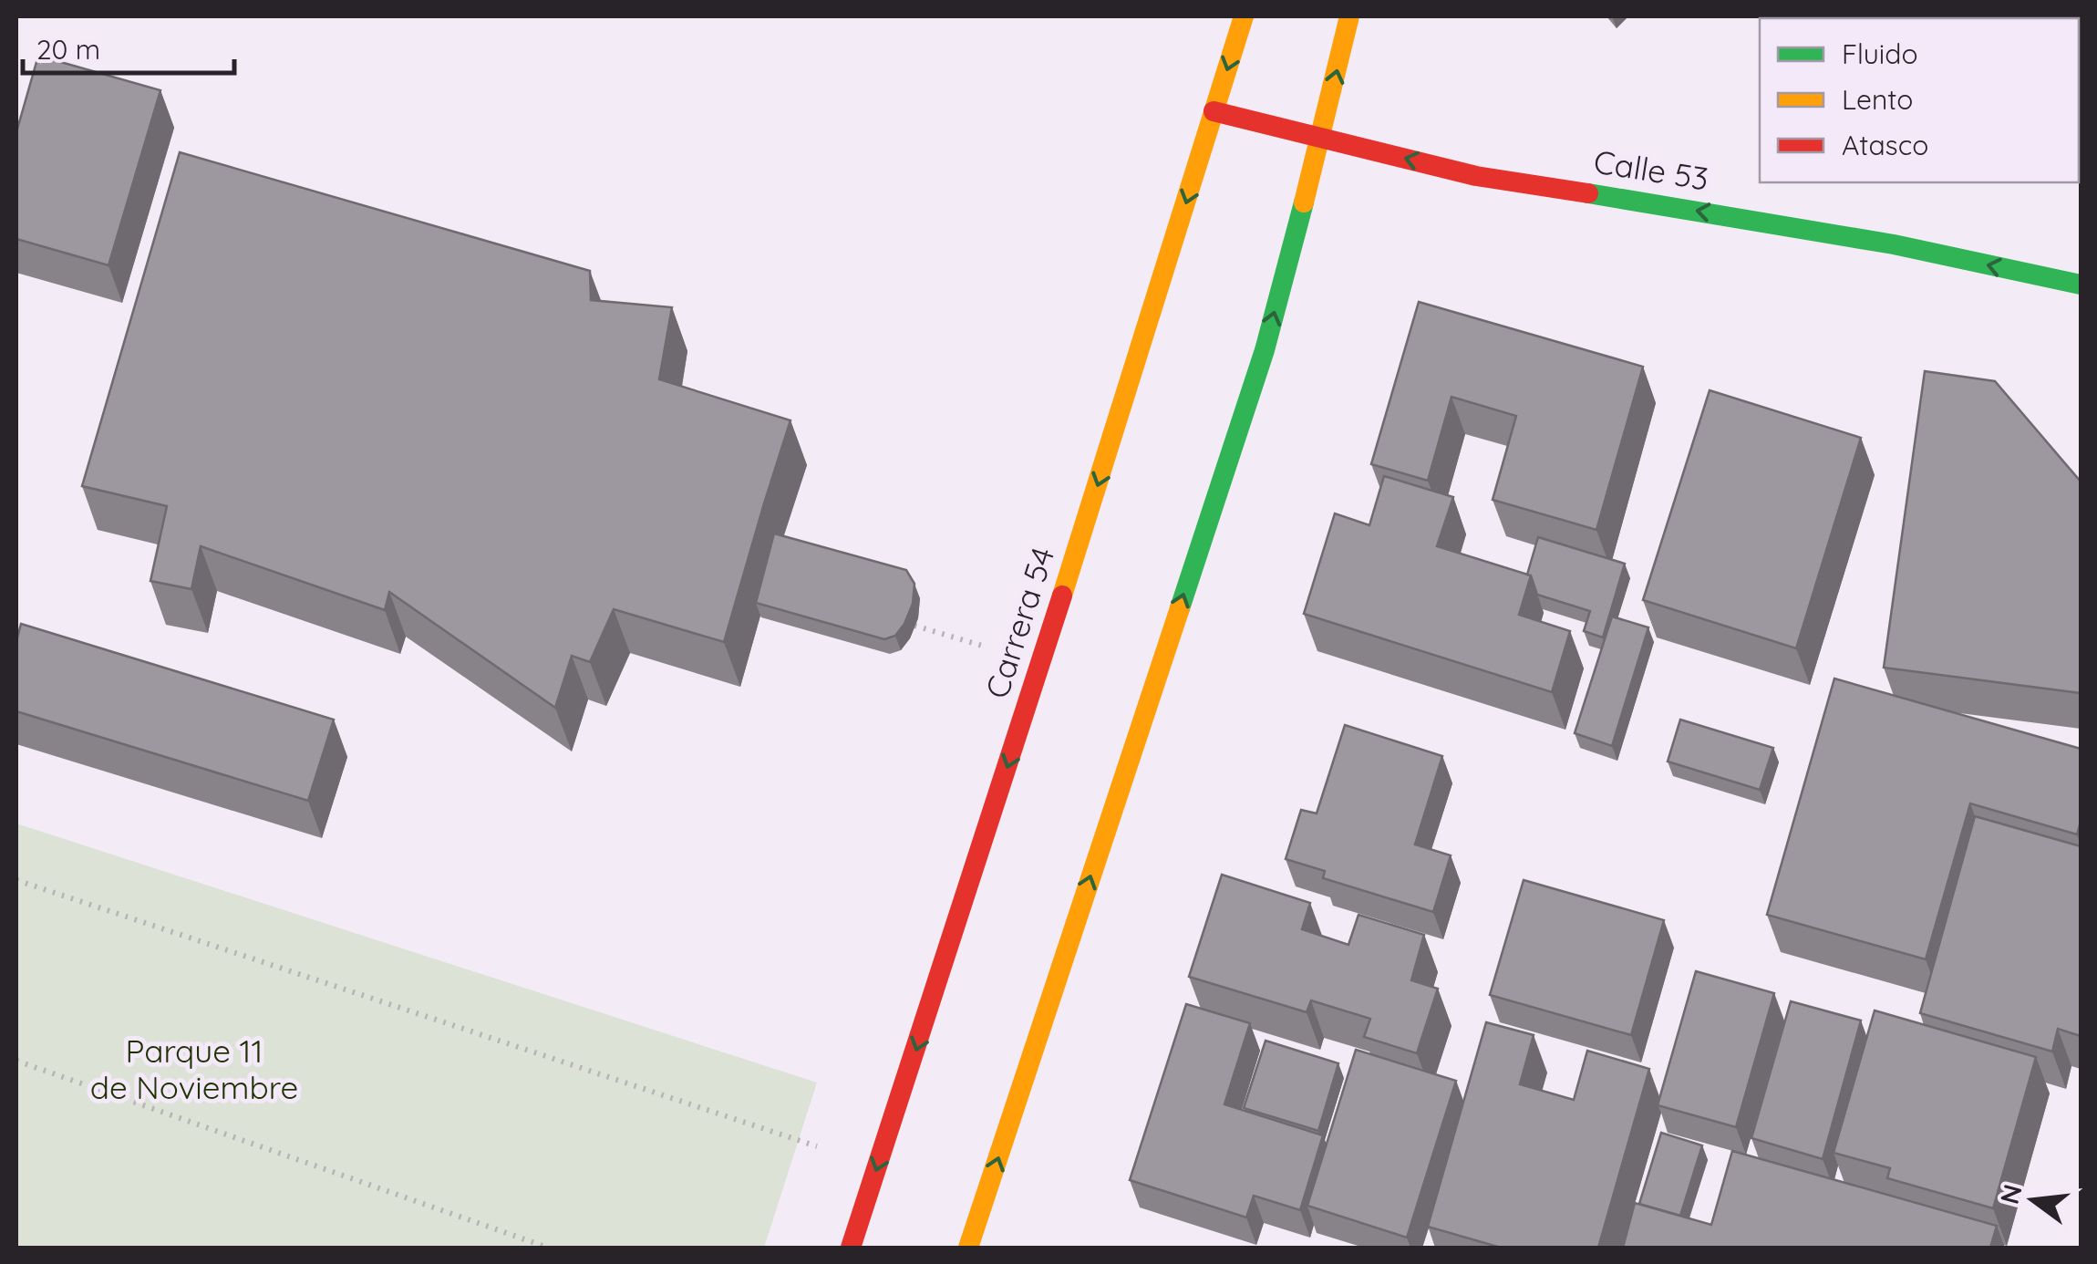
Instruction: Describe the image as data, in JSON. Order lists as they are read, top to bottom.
{
  "streets": {
    "main road": ["Calle 53", "Carrera 54"]
  },
  "crossings": [
    ["Calle 53", "Carrera 54"]
  ],
  "one_way": ["Calle 53"],
  "parks": ["Parque 11 de Noviembre"],
  "legend": ["Fluido", "Lento", "Atasco"],
  "scale_bar": "20 m",
  "north": "left"
}
